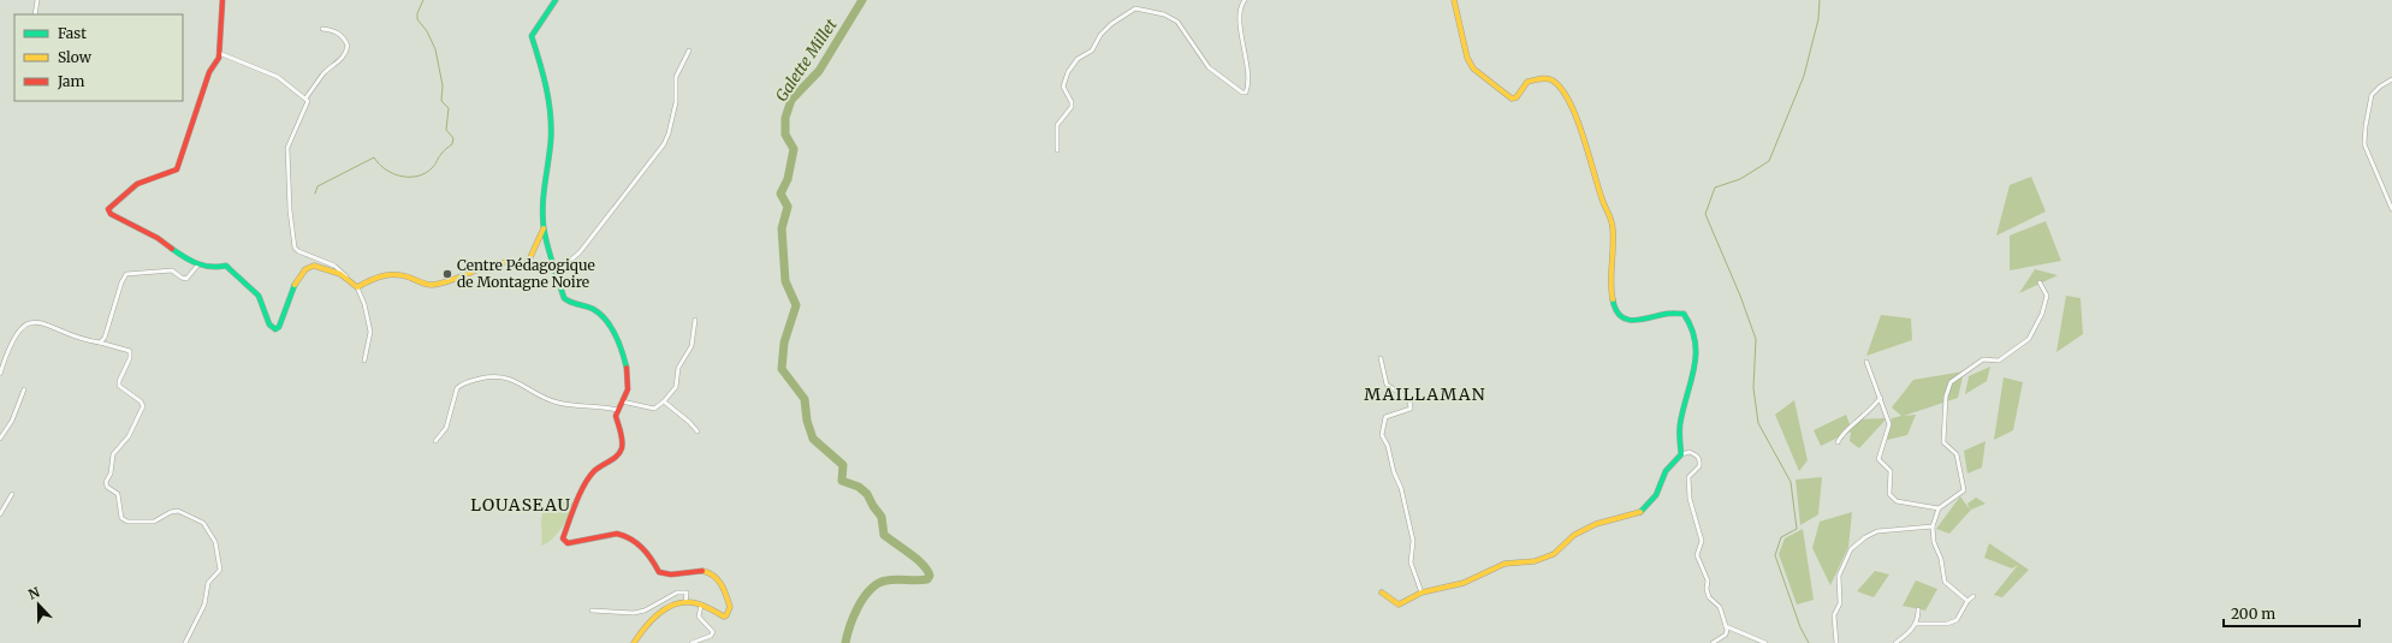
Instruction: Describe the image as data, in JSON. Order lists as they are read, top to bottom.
{
  "districts": ["MAILLAMAN", "LOUASEAU"],
  "water": ["Galette Millet"],
  "places": ["Centre Pédagogique de Montagne Noire"],
  "legend": ["Fast", "Slow", "Jam"],
  "scale_bar": "200 m",
  "north": "top"
}
